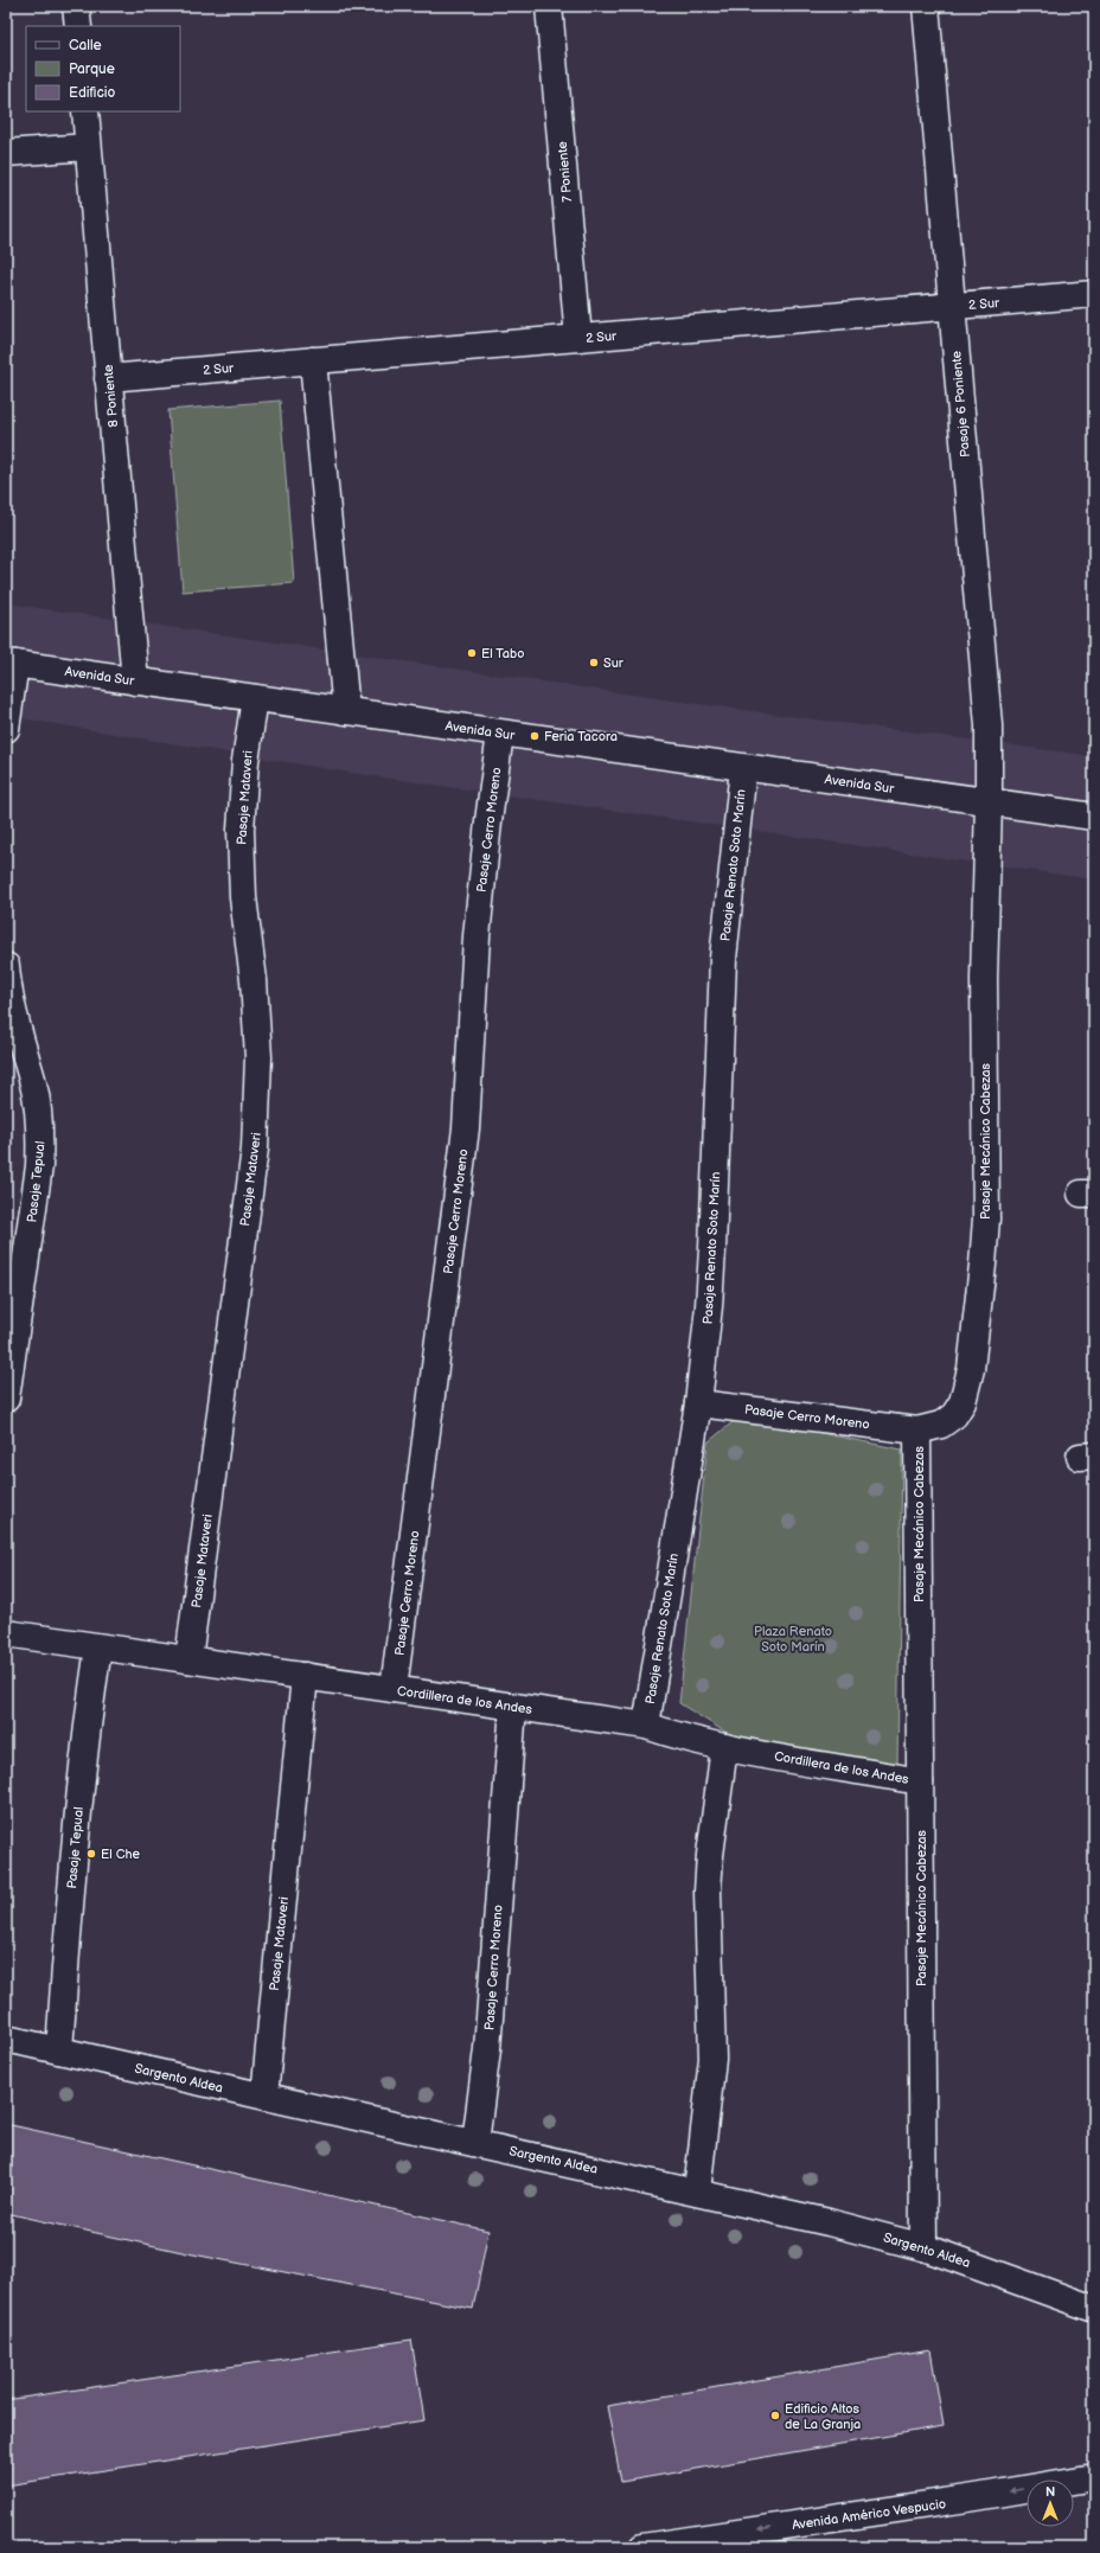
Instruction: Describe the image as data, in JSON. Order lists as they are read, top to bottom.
{
  "streets": {
    "street": [
      "7 Poniente",
      "2 Sur",
      "8 Poniente",
      "Pasaje 6 Poniente",
      "Avenida Sur",
      "Pasaje Mataveri",
      "Pasaje Cerro Moreno",
      "Pasaje Renato Soto Marín",
      "Pasaje Mecánico Cabezas",
      "Pasaje Tepual",
      "Cordillera de los Andes",
      "Sargento Aldea",
      "Avenida Américo Vespucio"
    ]
  },
  "crossings": [
    ["7 Poniente", "2 Sur"],
    ["2 Sur", "8 Poniente"],
    ["2 Sur", "Pasaje 6 Poniente"],
    ["8 Poniente", "Avenida Sur"],
    ["Pasaje 6 Poniente", "Avenida Sur"],
    ["Pasaje 6 Poniente", "Pasaje Mecánico Cabezas"],
    ["Avenida Sur", "Pasaje Mataveri"],
    ["Avenida Sur", "Pasaje Cerro Moreno"],
    ["Avenida Sur", "Pasaje Renato Soto Marín"],
    ["Avenida Sur", "Pasaje Mecánico Cabezas"],
    ["Pasaje Mataveri", "Cordillera de los Andes"],
    ["Pasaje Mataveri", "Sargento Aldea"],
    ["Pasaje Cerro Moreno", "Pasaje Renato Soto Marín"],
    ["Pasaje Cerro Moreno", "Pasaje Mecánico Cabezas"],
    ["Pasaje Cerro Moreno", "Cordillera de los Andes"],
    ["Pasaje Cerro Moreno", "Sargento Aldea"],
    ["Pasaje Renato Soto Marín", "Cordillera de los Andes"],
    ["Pasaje Mecánico Cabezas", "Cordillera de los Andes"],
    ["Pasaje Mecánico Cabezas", "Sargento Aldea"],
    ["Pasaje Tepual", "Cordillera de los Andes"],
    ["Pasaje Tepual", "Sargento Aldea"]
  ],
  "one_way": ["Avenida Américo Vespucio"],
  "parks": ["Plaza Renato Soto Marín"],
  "places": [
    "El Tabo",
    "Sur",
    "Feria Tacora",
    "El Che",
    "Edificio Altos de La Granja"
  ],
  "legend": ["Calle", "Parque", "Edificio"],
  "north": "top"
}
